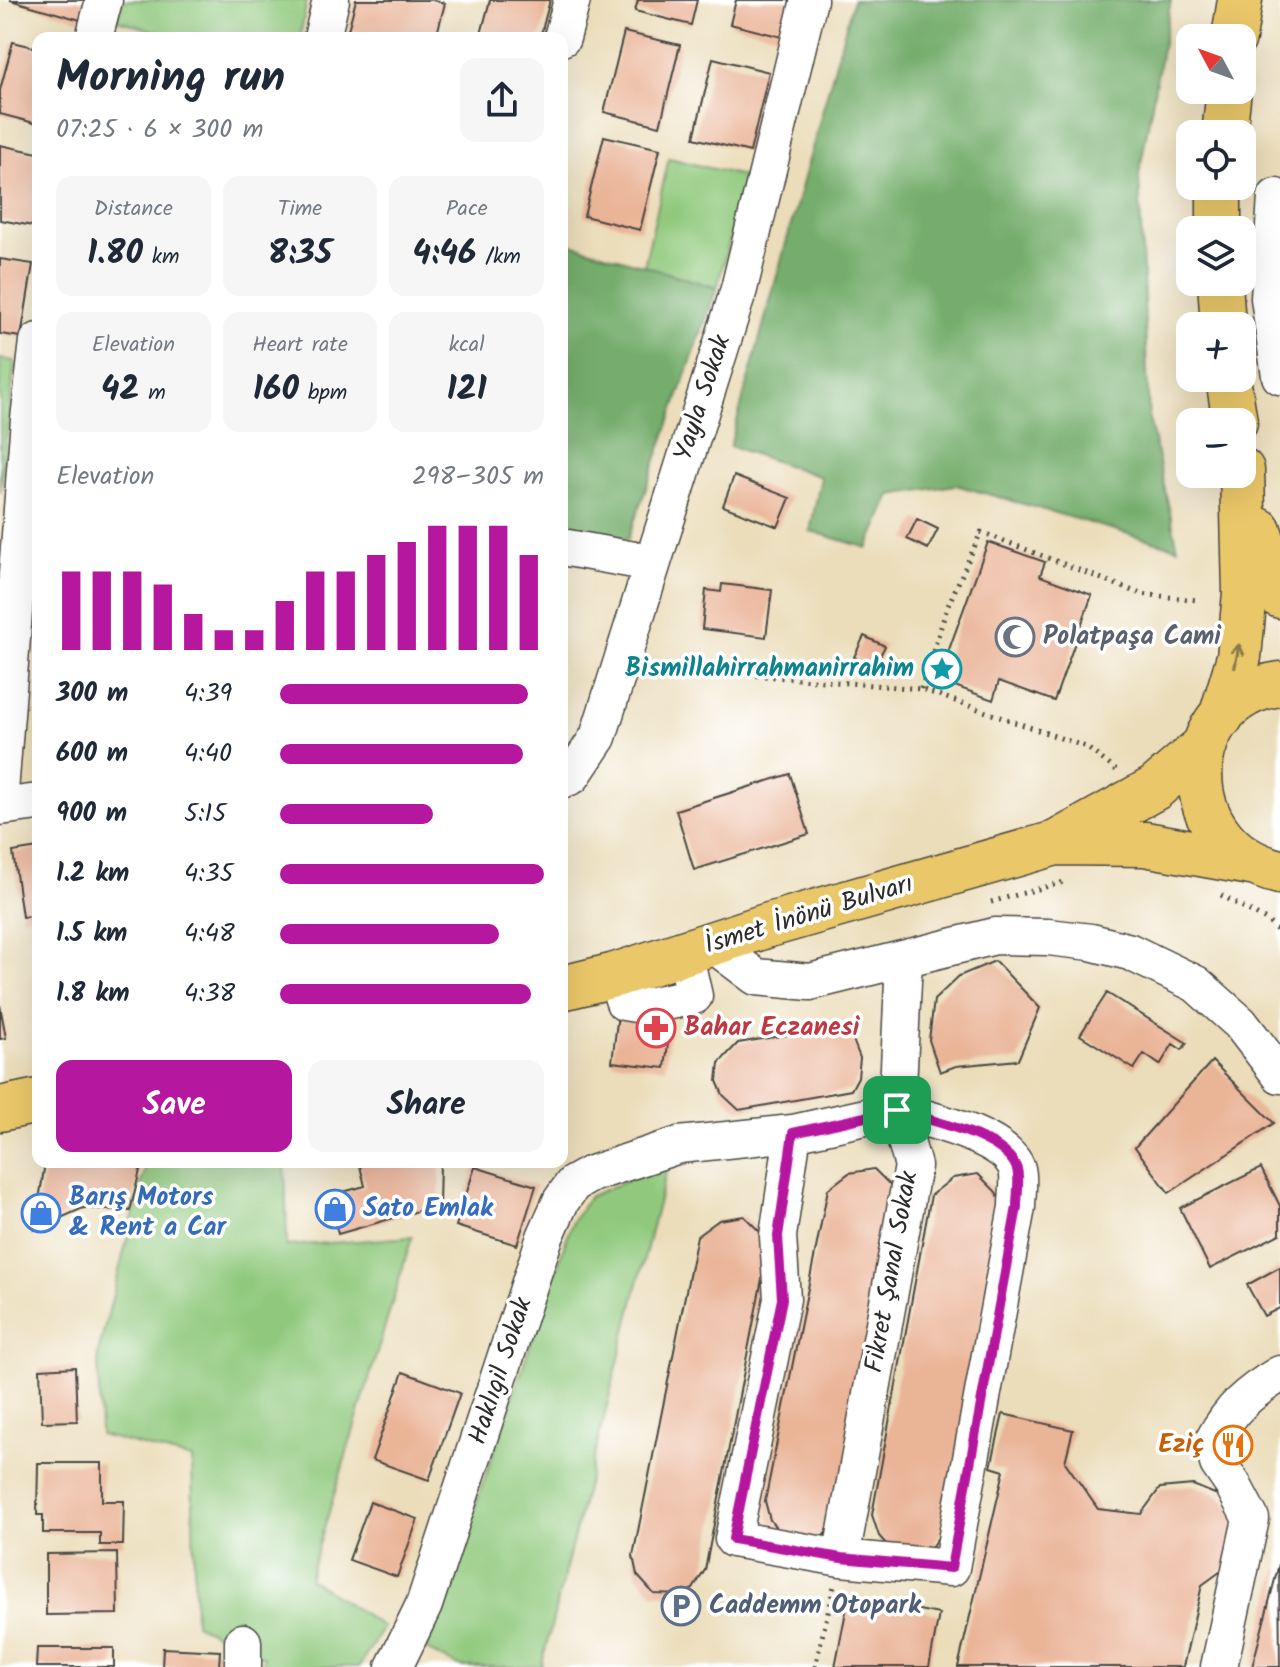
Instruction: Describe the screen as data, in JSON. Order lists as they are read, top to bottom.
{
  "streets": {
    "main road": ["İsmet İnönü Bulvarı"],
    "street": ["Yayla Sokak", "Fikret Şanal Sokak", "Haklıgil Sokak"]
  },
  "crossings": [
    ["Fikret Şanal Sokak", "Haklıgil Sokak"]
  ],
  "places": {
    "mosque": ["Polatpaşa Cami"],
    "place": ["Bismillahirrahmanirrahim"],
    "pharmacy": ["Bahar Eczanesi"],
    "shop": ["Sato Emlak", "Barış Motors & Rent a Car"],
    "restaurant": ["Eziç"],
    "parking": ["Caddemm Otopark"]
  },
  "north": "top left",
  "page": {
    "map_buttons": ["+", "−"],
    "heading": ["Morning run", "07:25 · 6 × 300 m"],
    "stats": [
      ["Distance", "1.80 km"],
      ["Time", "8:35"],
      ["Pace", "4:46 /km"],
      ["Elevation", "42 m"],
      ["Heart rate", "160 bpm"],
      ["kcal", "121"]
    ],
    "chart": ["Elevation", "298–305 m"],
    "list": [
      {
        "name": "300 m",
        "note": "4:39"
      },
      {
        "name": "600 m",
        "note": "4:40"
      },
      {
        "name": "900 m",
        "note": "5:15"
      },
      {
        "name": "1.2 km",
        "note": "4:35"
      },
      {
        "name": "1.5 km",
        "note": "4:48"
      },
      {
        "name": "1.8 km",
        "note": "4:38"
      }
    ],
    "buttons": ["Save", "Share"]
  }
}
